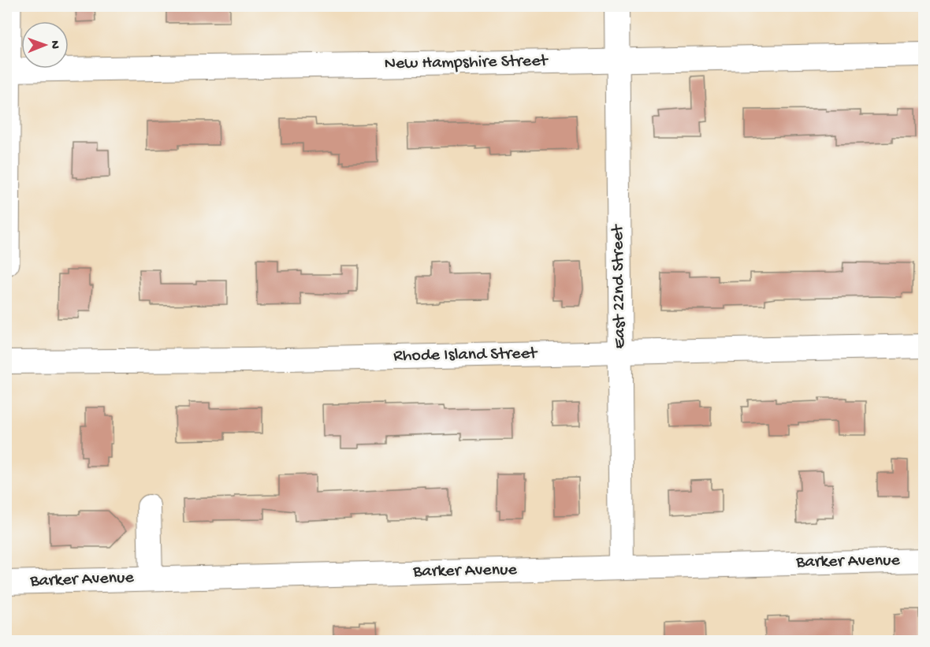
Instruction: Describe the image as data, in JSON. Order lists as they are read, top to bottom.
{
  "streets": {
    "street": [
      "New Hampshire Street",
      "East 22nd Street",
      "Rhode Island Street",
      "Barker Avenue"
    ]
  },
  "crossings": [
    ["New Hampshire Street", "East 22nd Street"],
    ["East 22nd Street", "Rhode Island Street"],
    ["East 22nd Street", "Barker Avenue"]
  ],
  "north": "right"
}
